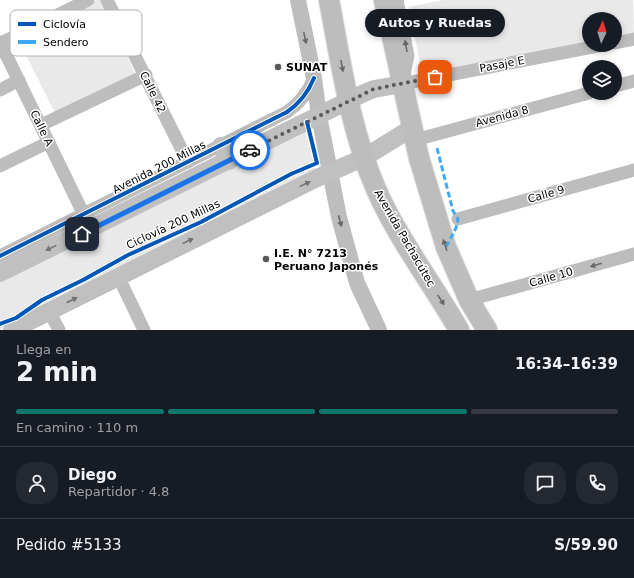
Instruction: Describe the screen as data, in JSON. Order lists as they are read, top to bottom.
{
  "streets": {
    "main road": ["Avenida 200 Millas", "Avenida Pachacútec"],
    "street": [
      "Pasaje E",
      "Calle 42",
      "Avenida 8",
      "Calle A",
      "Calle 9",
      "Calle 10"
    ],
    "cycle path": ["Ciclovía 200 Millas"]
  },
  "crossings": [
    ["Pasaje E", "Avenida 200 Millas"],
    ["Calle 42", "Avenida 200 Millas"],
    ["Calle A", "Avenida 200 Millas"],
    ["Avenida 200 Millas", "Avenida Pachacútec"]
  ],
  "one_way": ["Calle 10"],
  "places": ["SUNAT", "Autos y Ruedas", "I.E. N° 7213 Peruano Japonés"],
  "legend": ["Ciclovía", "Sendero"],
  "north": "top",
  "page": {
    "bubble": "Autos y Ruedas",
    "heading": ["2 min", "Llega en", "16:34–16:39"],
    "panel": [
      "Diego",
      "Repartidor · 4.8",
      "Pedido #5133",
      "S/59.90"
    ],
    "bar": "En camino · 110 m"
  }
}
